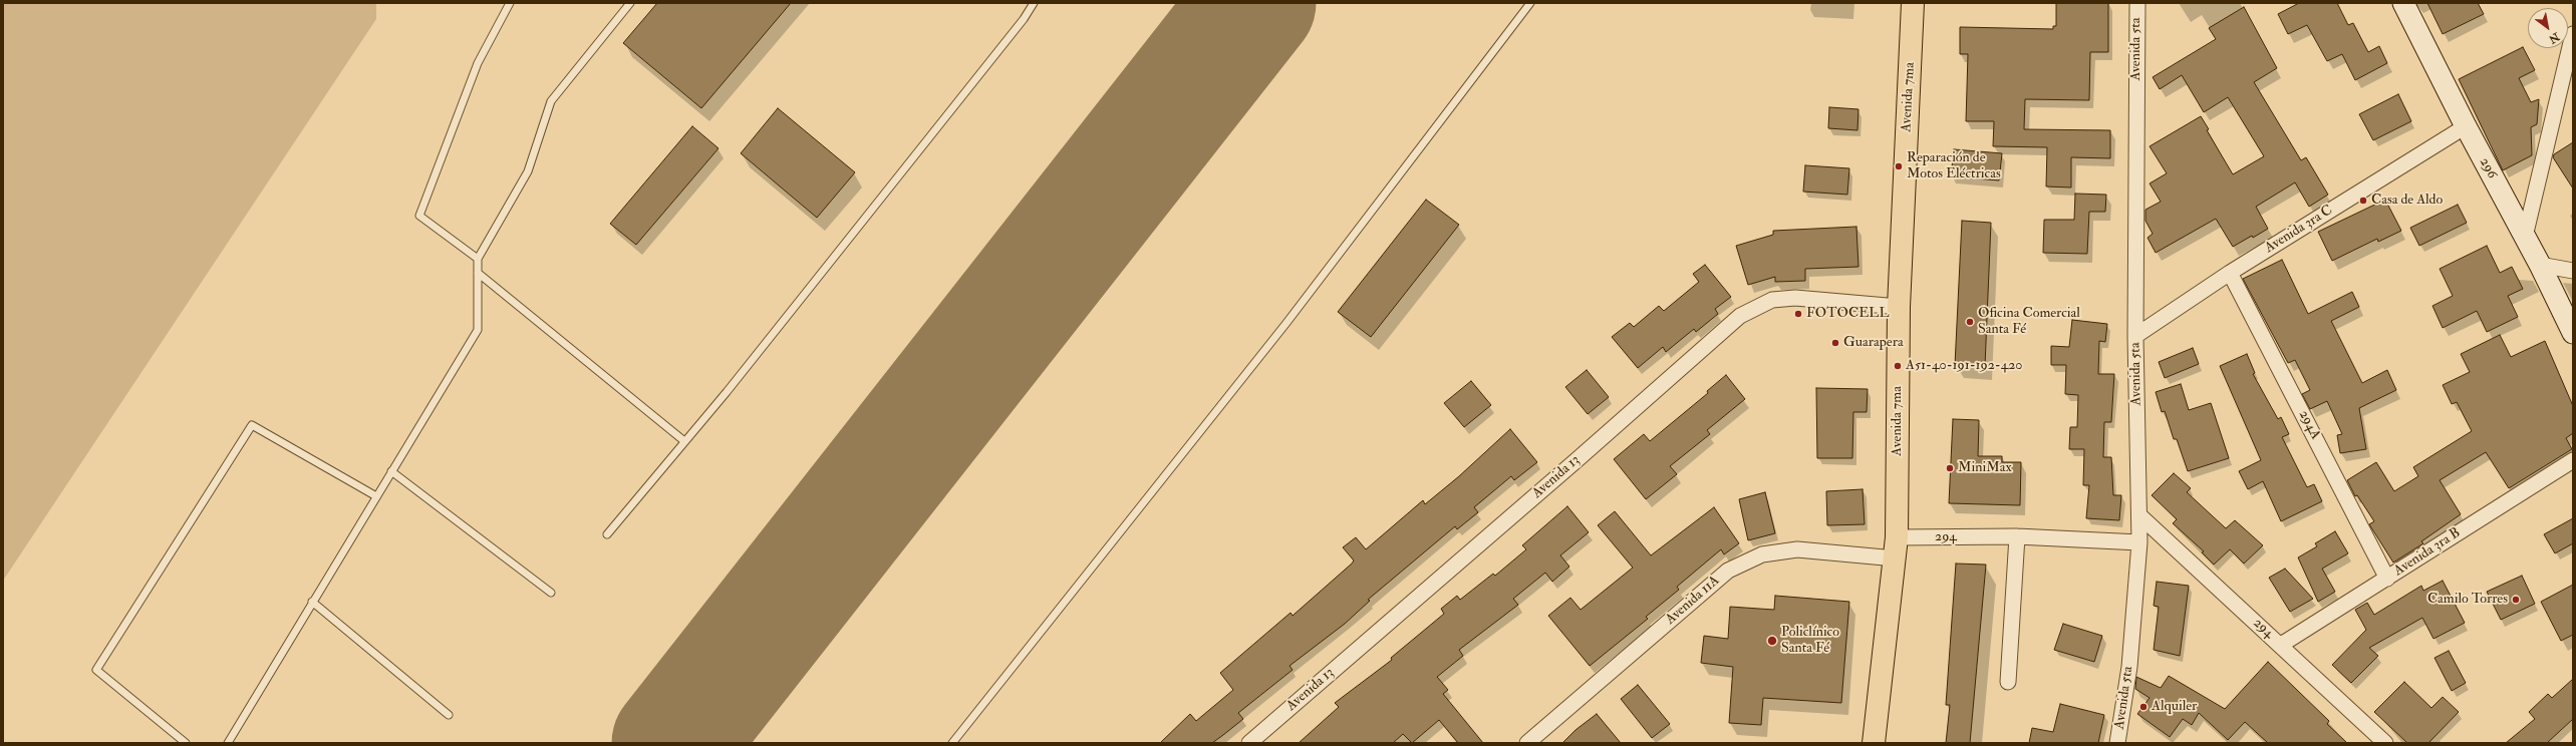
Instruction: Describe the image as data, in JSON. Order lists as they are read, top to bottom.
{
  "streets": {
    "highway": ["Avenida 7ma"],
    "street": [
      "Avenida 5ta",
      "296",
      "Avenida 3ra C",
      "294A",
      "Avenida 13",
      "294",
      "Avenida 3ra B",
      "Avenida 11A"
    ]
  },
  "crossings": [
    ["Avenida 5ta", "Avenida 3ra C"],
    ["Avenida 5ta", "294"],
    ["Avenida 7ma", "Avenida 13"],
    ["Avenida 7ma", "294"],
    ["Avenida 7ma", "Avenida 11A"],
    ["296", "Avenida 3ra C"],
    ["Avenida 3ra C", "294A"],
    ["294A", "Avenida 3ra B"],
    ["294", "Avenida 3ra B"],
    ["294", "Avenida 11A"]
  ],
  "places": [
    "Reparación de Motos Eléctricas",
    "Casa de Aldo",
    "FOTOCELL",
    "Oficina Comercial Santa Fé",
    "Guarapera",
    "A51-40-191-192-420",
    "MiniMax",
    "Camilo Torres",
    "Policlínico Santa Fé",
    "Alquiler"
  ],
  "north": "bottom right"
}
